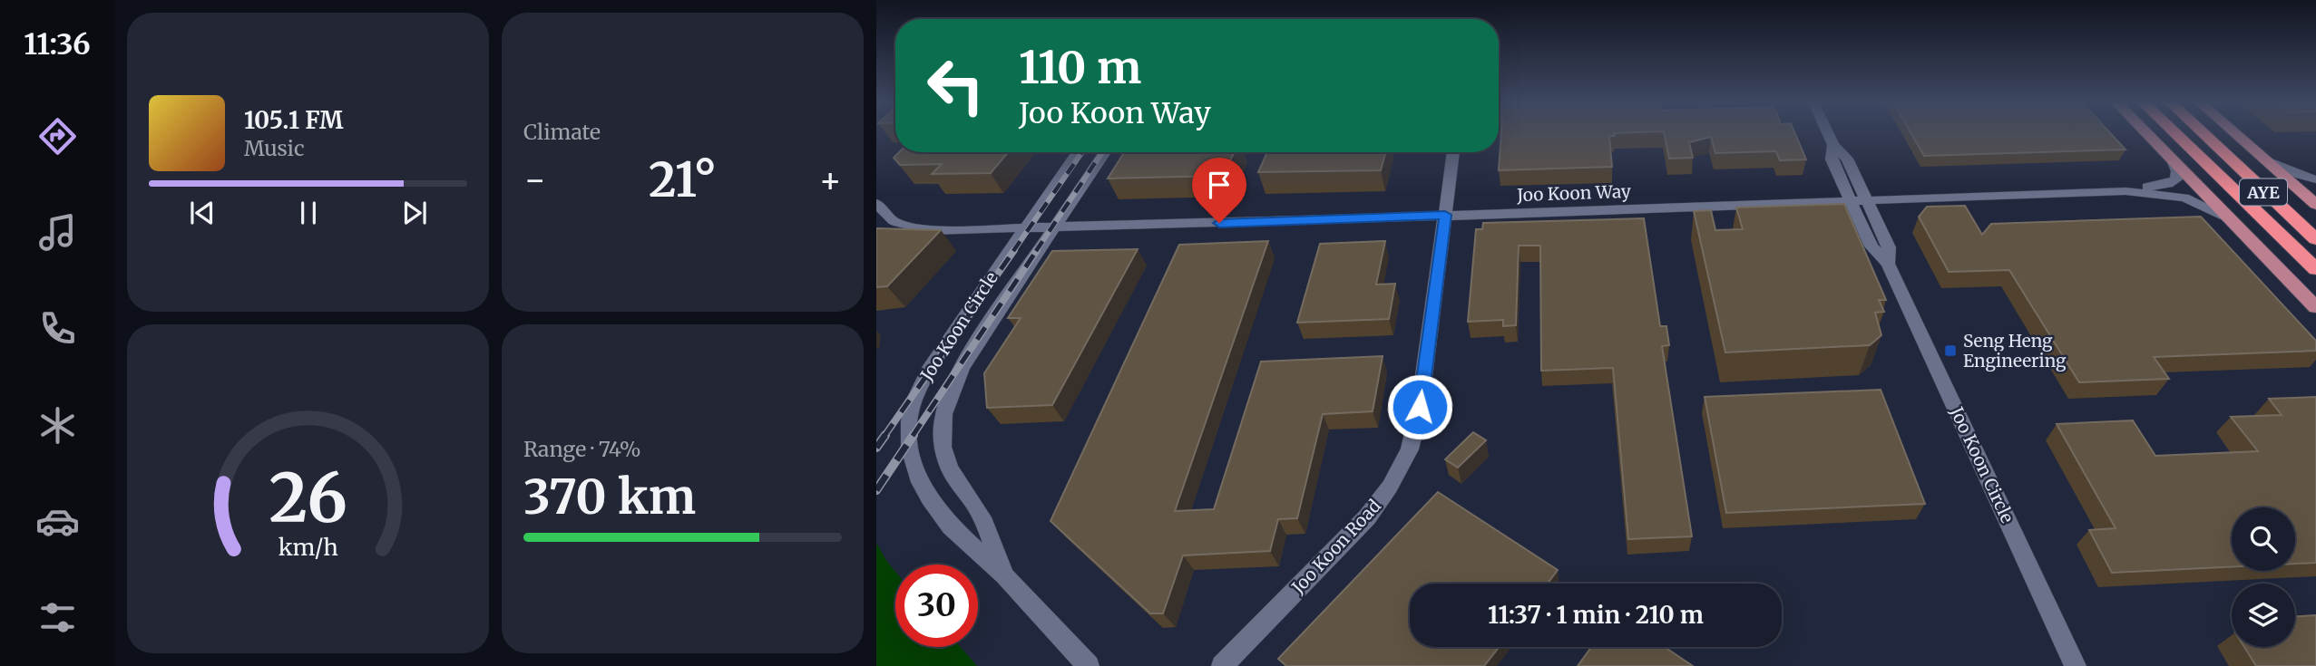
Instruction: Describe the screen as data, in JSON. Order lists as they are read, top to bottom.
{
  "streets": {
    "highway": ["AYE"],
    "street": ["Joo Koon Way", "Joo Koon Circle", "Joo Koon Road"]
  },
  "crossings": [
    ["Joo Koon Way", "Joo Koon Circle"],
    ["Joo Koon Way", "Joo Koon Road"]
  ],
  "places": {
    "transit": ["Seng Heng Engineering"]
  },
  "page": {
    "tabs": "11:36",
    "tile": [
      "Climate",
      ["Range · 74%", "370 km"]
    ],
    "turn": ["110 m", "Joo Koon Way"],
    "song": ["105.1 FM", "Music"],
    "heat": ["−", "21°", "+"],
    "limit": "30",
    "trip": "11:37 · 1 min · 210 m",
    "gauge": ["26", "km/h"]
  }
}
